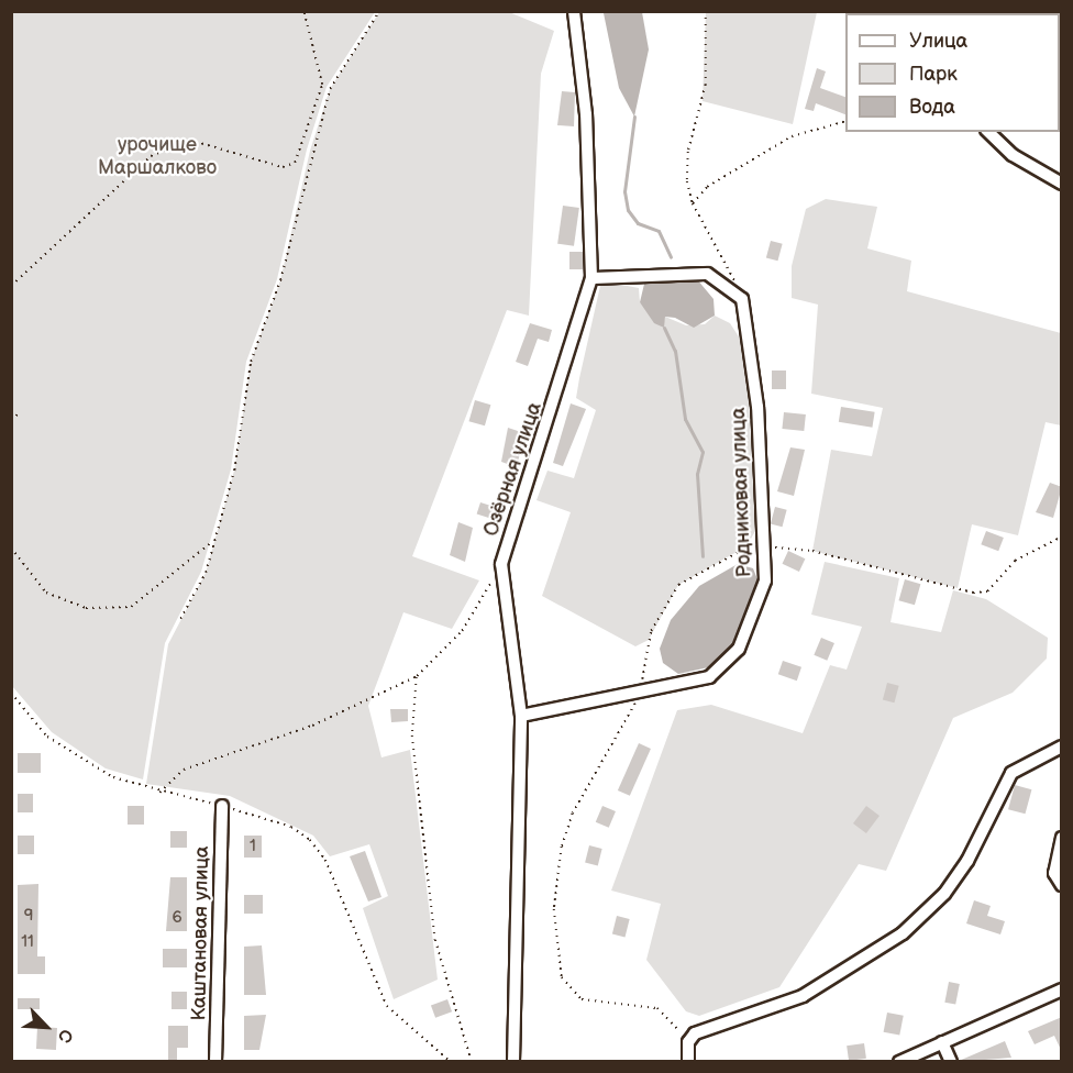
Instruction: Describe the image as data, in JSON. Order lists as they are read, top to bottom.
{
  "streets": {
    "street": ["Озёрная улица", "Родниковая улица", "Каштановая улица"]
  },
  "crossings": [
    ["Озёрная улица", "Родниковая улица"]
  ],
  "parks": ["урочище Маршалково"],
  "house_numbers": [
    "1",
    "9",
    "6",
    "11"
  ],
  "legend": ["Улица", "Парк", "Вода"],
  "north": "bottom right"
}
